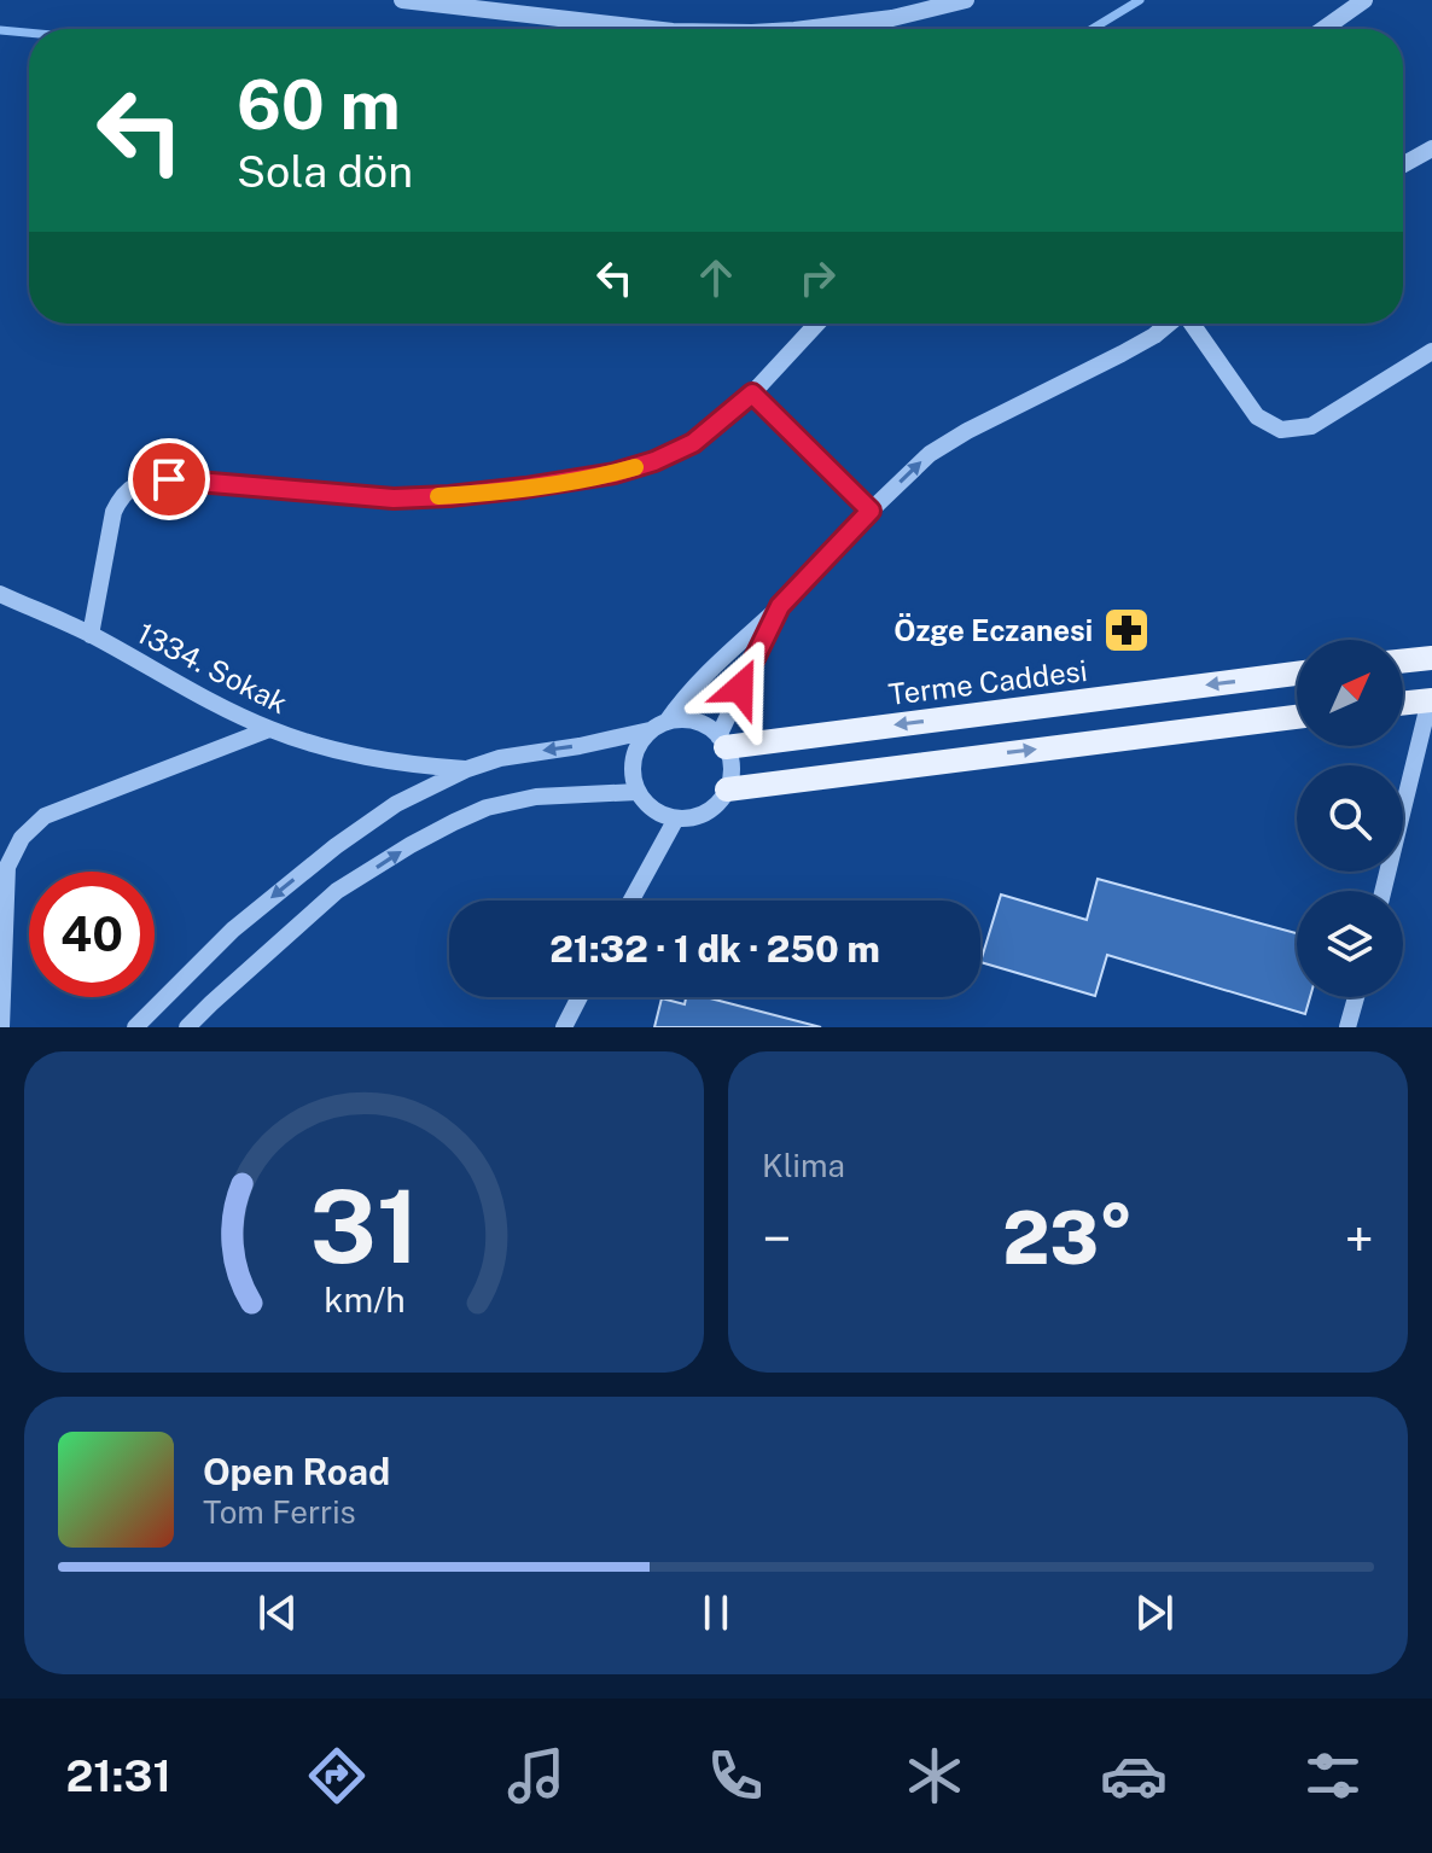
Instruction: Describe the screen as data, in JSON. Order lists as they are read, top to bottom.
{
  "streets": {
    "main road": ["Terme Caddesi"],
    "street": ["1334. Sokak"]
  },
  "places": {
    "pharmacy": ["Özge Eczanesi"]
  },
  "north": "top right",
  "page": {
    "turn": ["60 m", "Sola dön"],
    "limit": "40",
    "trip": "21:32 · 1 dk · 250 m",
    "tile": "Klima",
    "heat": ["−", "23°", "+"],
    "song": ["Open Road", "Tom Ferris"],
    "tabs": "21:31",
    "gauge": ["31", "km/h"]
  }
}
